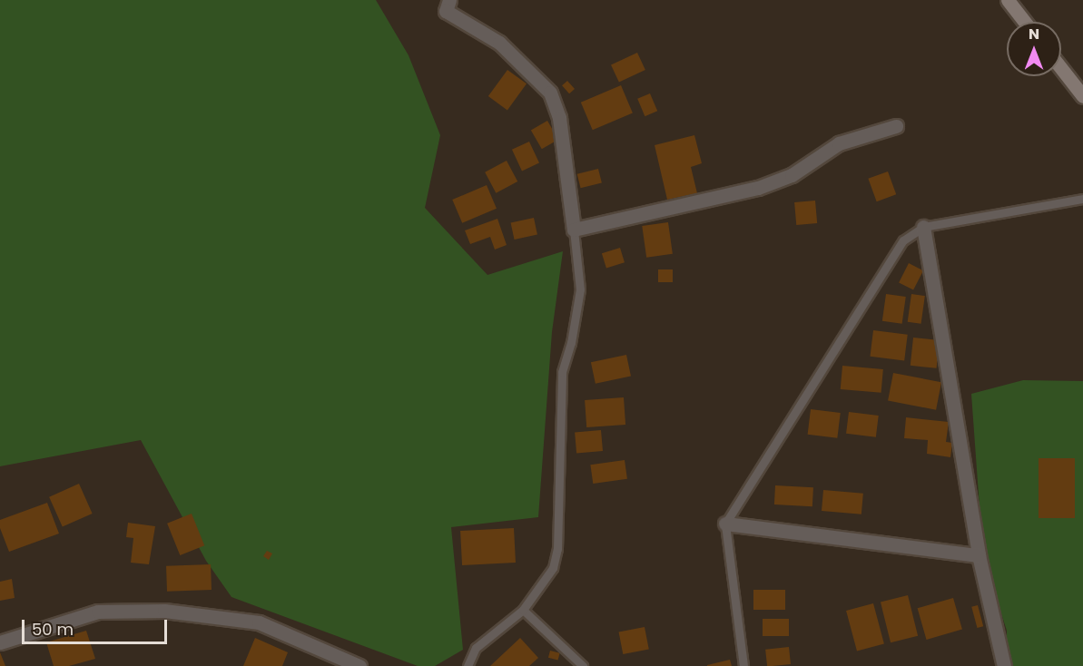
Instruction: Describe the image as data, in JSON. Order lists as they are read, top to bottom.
{
  "scale_bar": "50 m",
  "north": "top"
}
